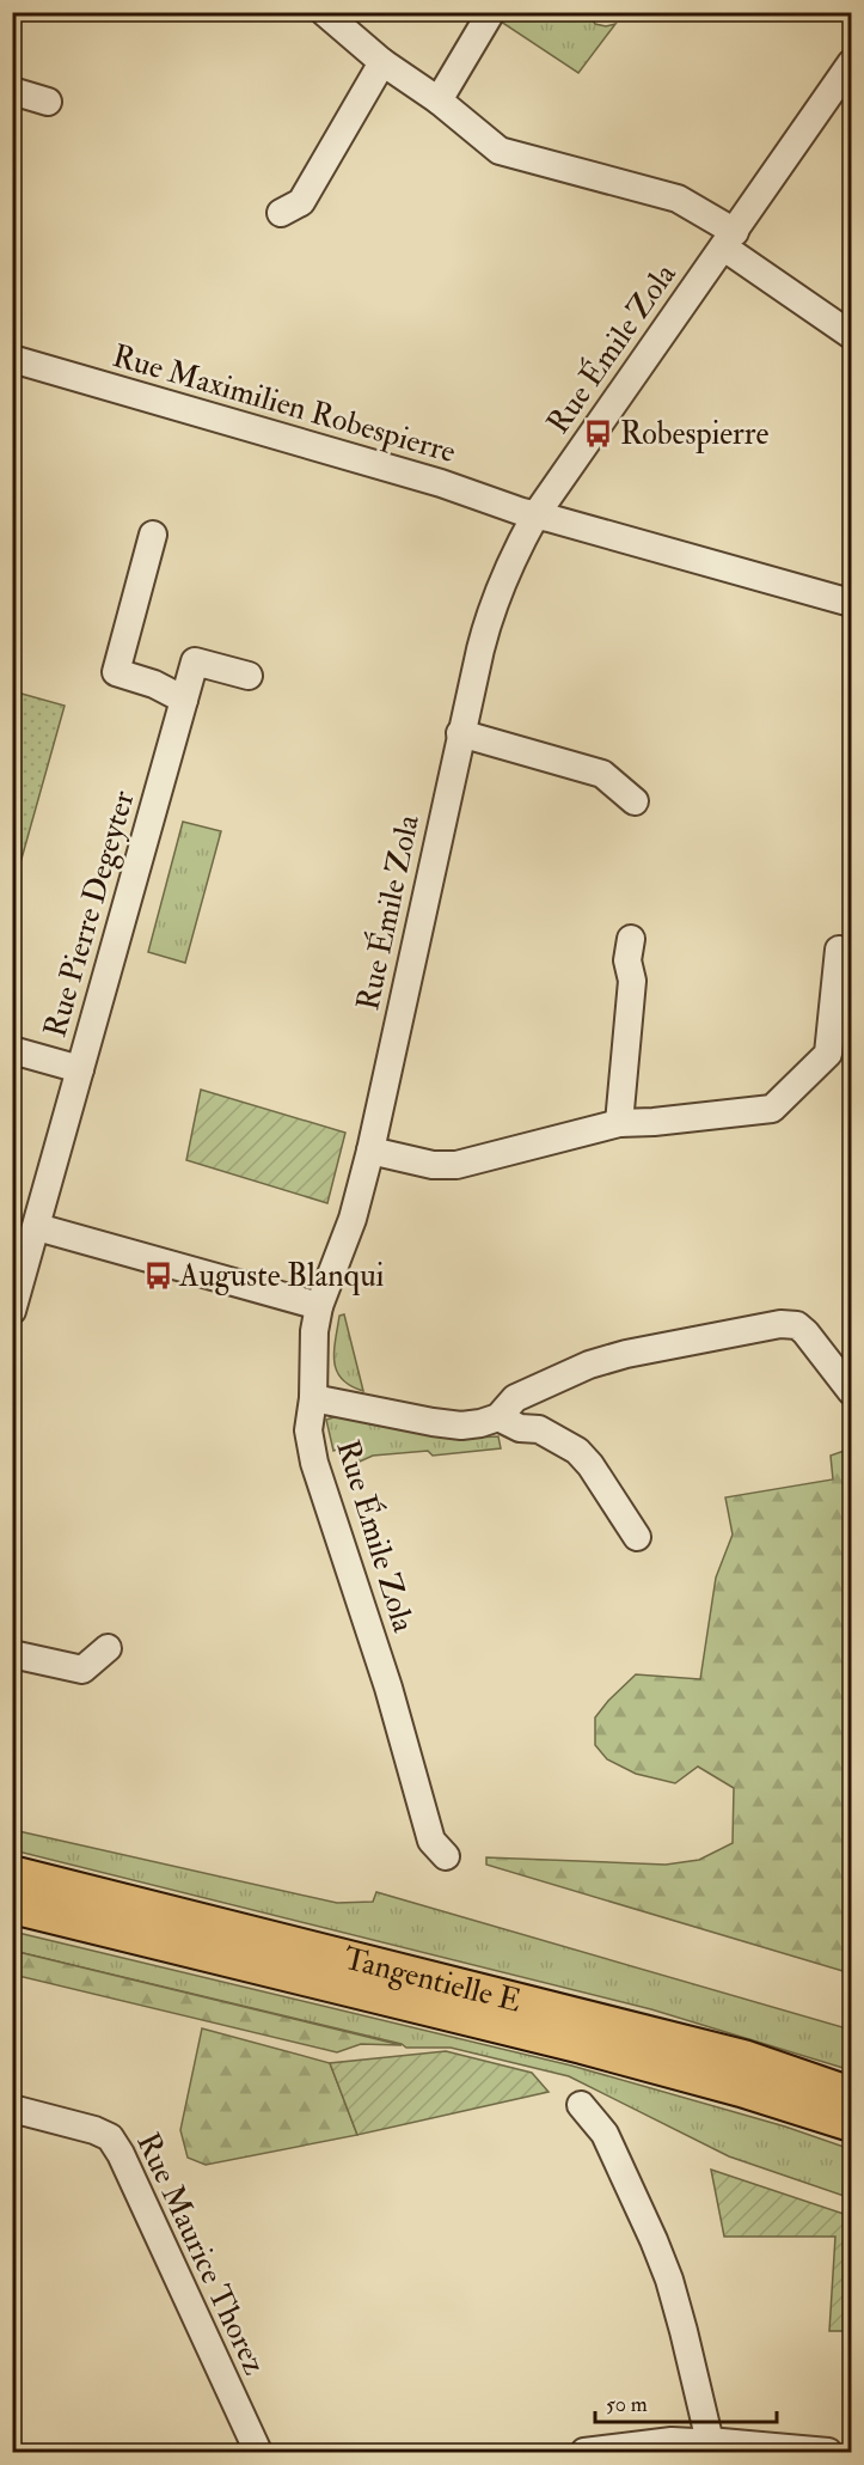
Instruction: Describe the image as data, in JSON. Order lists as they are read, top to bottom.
{
  "streets": {
    "main road": ["Tangentielle E"],
    "street": [
      "Rue Émile Zola",
      "Rue Maximilien Robespierre",
      "Rue Pierre Degeyter",
      "Rue Maurice Thorez"
    ]
  },
  "crossings": [
    ["Rue Émile Zola", "Rue Maximilien Robespierre"]
  ],
  "places": {
    "bus stop": ["Robespierre", "Auguste Blanqui"]
  },
  "scale_bar": "50 m"
}
